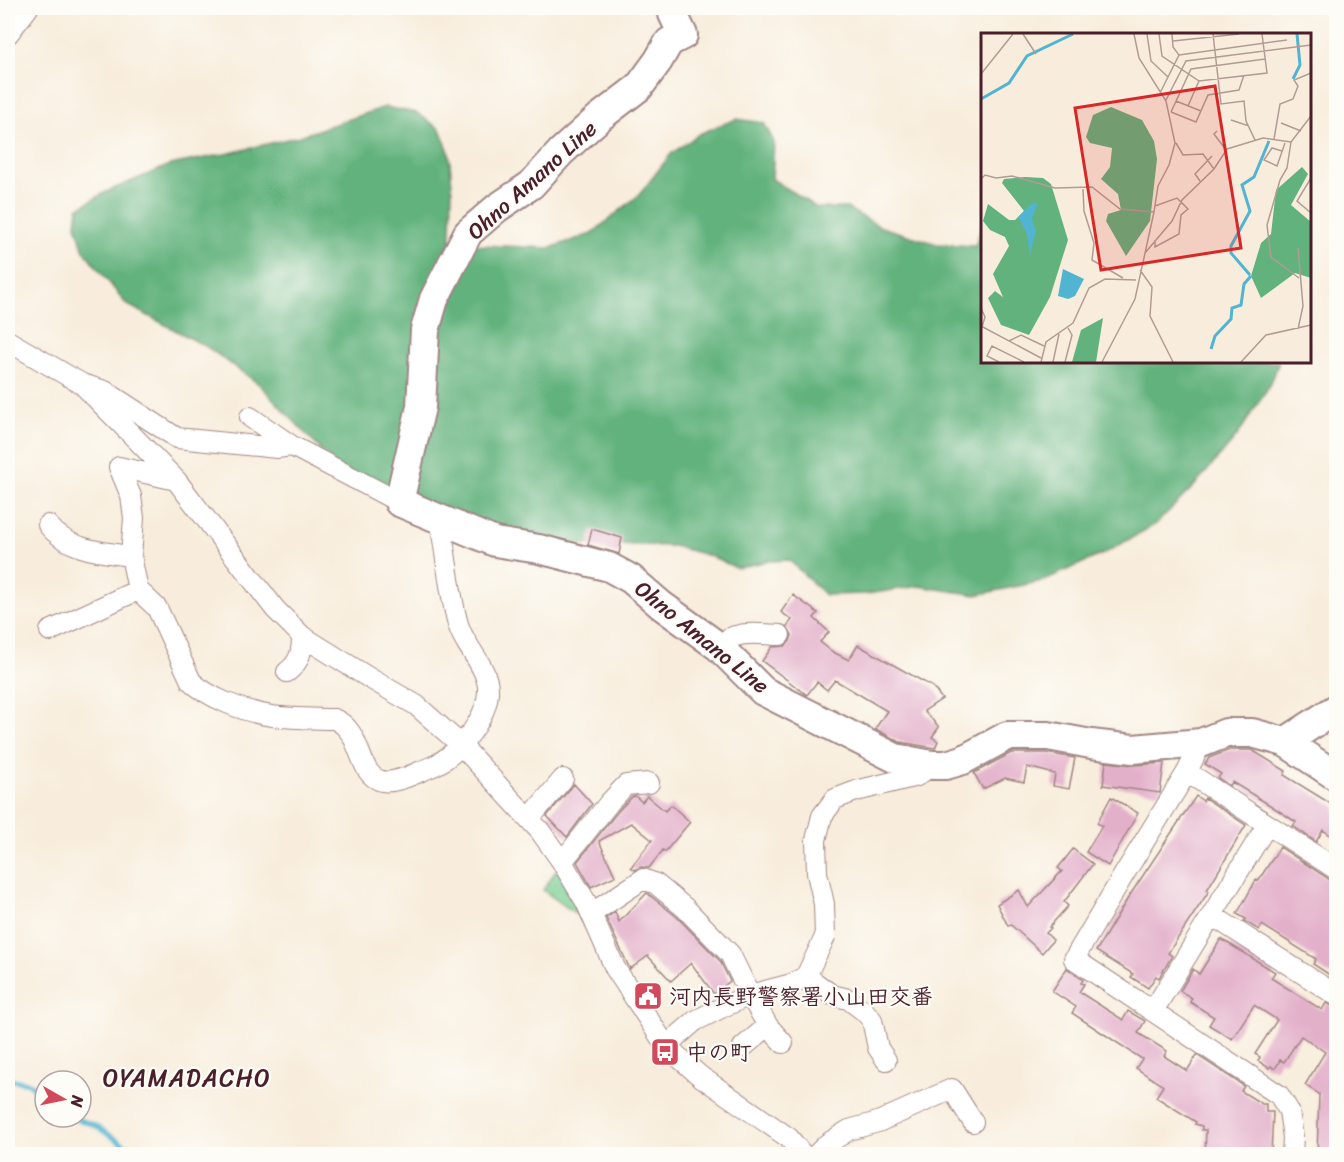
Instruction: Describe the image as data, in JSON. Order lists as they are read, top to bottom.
{
  "streets": {
    "main road": ["Ohno Amano Line"]
  },
  "districts": ["OYAMADACHO"],
  "places": {
    "public building": ["河内長野警察署小山田交番"],
    "bus stop": ["中の町"]
  },
  "north": "right"
}
